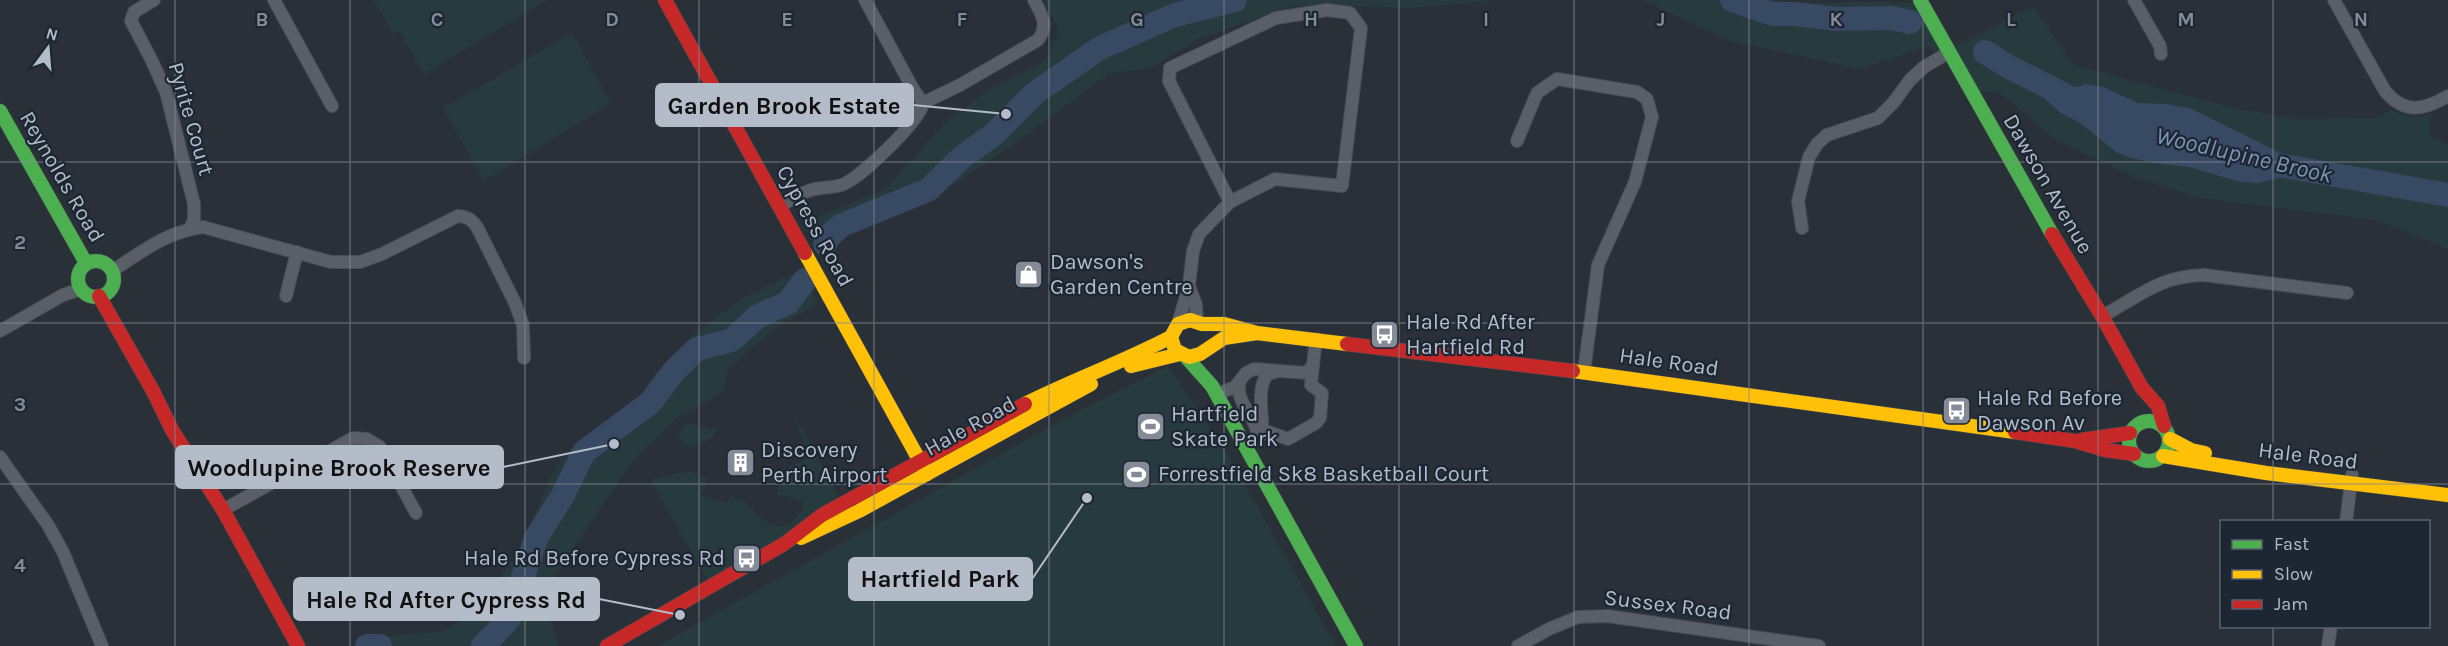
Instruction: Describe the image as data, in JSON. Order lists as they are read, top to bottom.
{
  "streets": {
    "main road": [
      "Reynolds Road",
      "Dawson Avenue",
      "Cypress Road",
      "Hale Road"
    ],
    "street": ["Pyrite Court", "Sussex Road"]
  },
  "crossings": [
    ["Dawson Avenue", "Hale Road"],
    ["Cypress Road", "Hale Road"]
  ],
  "water": ["Woodlupine Brook"],
  "places": {
    "other": [
      "Garden Brook Estate",
      "Woodlupine Brook Reserve",
      "Hartfield Park",
      "Hale Rd After Cypress Rd"
    ],
    "shop": ["Dawson's Garden Centre"],
    "bus stop": ["Hale Rd After Hartfield Rd", "Hale Rd Before Dawson Av", "Hale Rd Before Cypress Rd"],
    "sports": ["Hartfield Skate Park", "Forrestfield Sk8 Basketball Court"],
    "building": ["Discovery Perth Airport"]
  },
  "legend": ["Fast", "Slow", "Jam"],
  "north": "top",
  "grid": {
    "columns": [
      "B",
      "C",
      "D",
      "E",
      "F",
      "G",
      "H",
      "I",
      "J",
      "K",
      "L",
      "M",
      "N"
    ],
    "rows": ["2", "3", "4"]
  }
}
